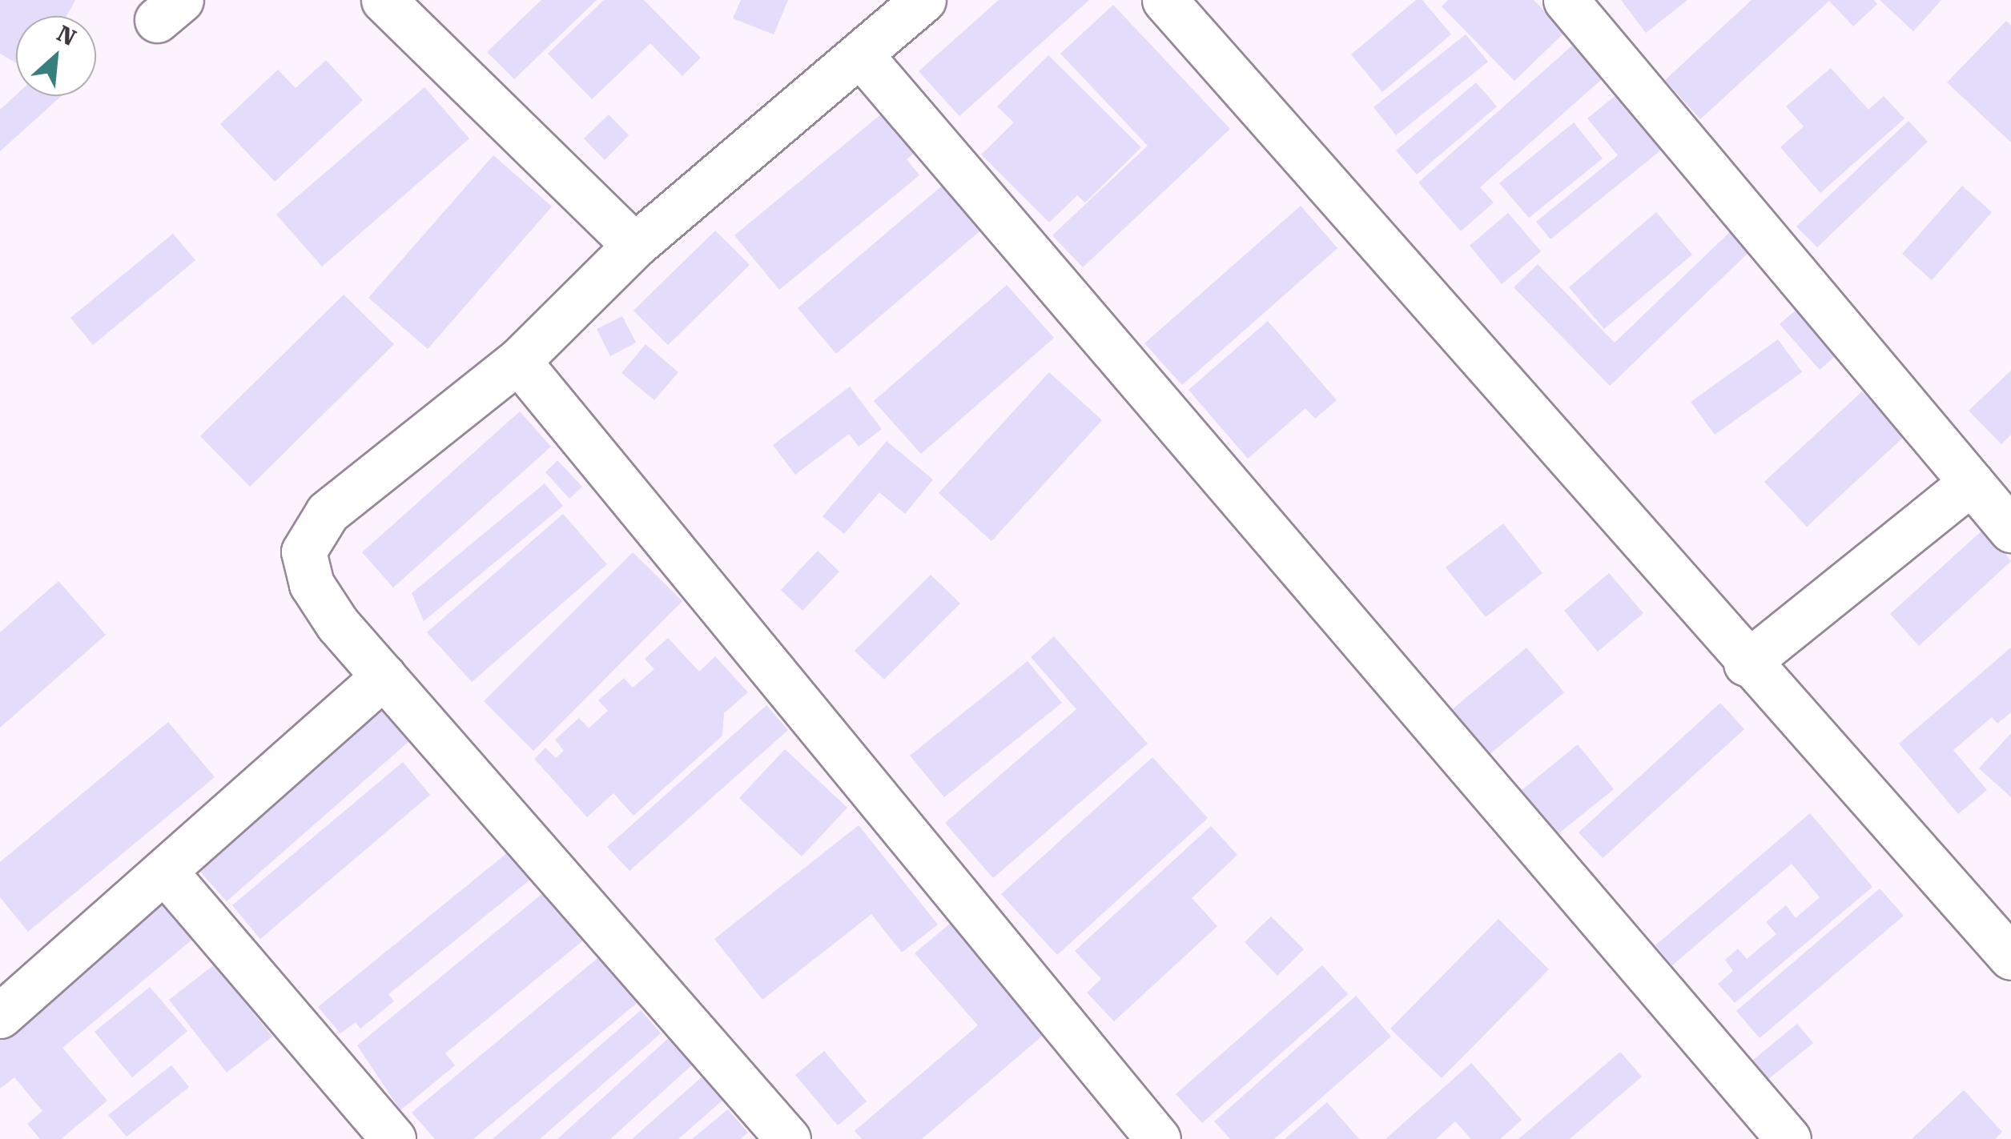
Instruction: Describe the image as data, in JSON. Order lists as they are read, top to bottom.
{
  "north": "top right"
}
